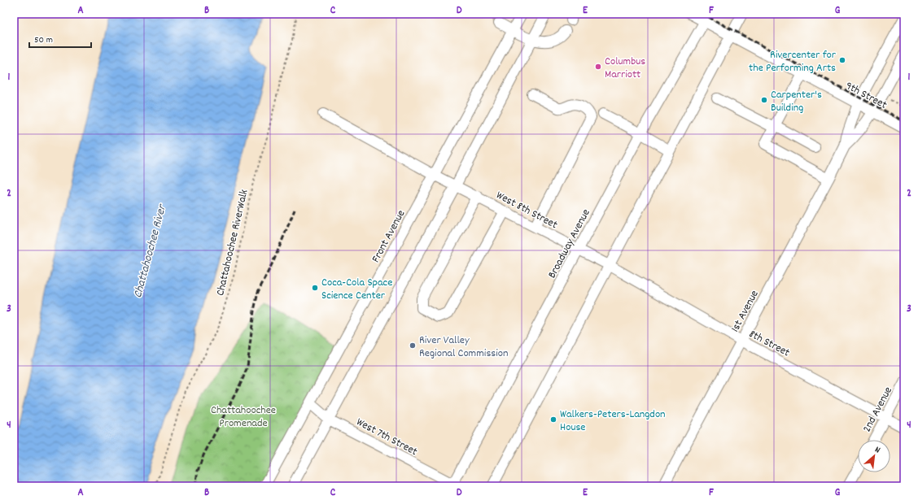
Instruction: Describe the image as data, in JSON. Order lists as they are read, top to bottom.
{
  "streets": {
    "street": [
      "9th Street",
      "West 8th Street",
      "Front Avenue",
      "Broadway Avenue",
      "1st Avenue",
      "8th Street",
      "2nd Avenue",
      "West 7th Street"
    ],
    "path": ["Chattahoochee RiverWalk"]
  },
  "crossings": [
    ["9th Street", "Broadway Avenue"],
    ["9th Street", "1st Avenue"],
    ["West 8th Street", "Front Avenue"],
    ["West 8th Street", "Broadway Avenue"],
    ["West 8th Street", "8th Street"],
    ["Front Avenue", "West 7th Street"],
    ["Broadway Avenue", "West 7th Street"],
    ["1st Avenue", "8th Street"],
    ["8th Street", "2nd Avenue"]
  ],
  "water": ["Chattahoochee River"],
  "parks": ["Chattahoochee Promenade"],
  "places": [
    "Rivercenter for the Performing Arts",
    "Columbus Marriott",
    "Carpenter's Building",
    "Coca-Cola Space Science Center",
    "River Valley Regional Commission",
    "Walkers-Peters-Langdon House"
  ],
  "scale_bar": "50 m",
  "north": "top right",
  "grid": {
    "columns": [
      "A",
      "B",
      "C",
      "D",
      "E",
      "F",
      "G"
    ],
    "rows": [
      "1",
      "2",
      "3",
      "4"
    ]
  }
}
